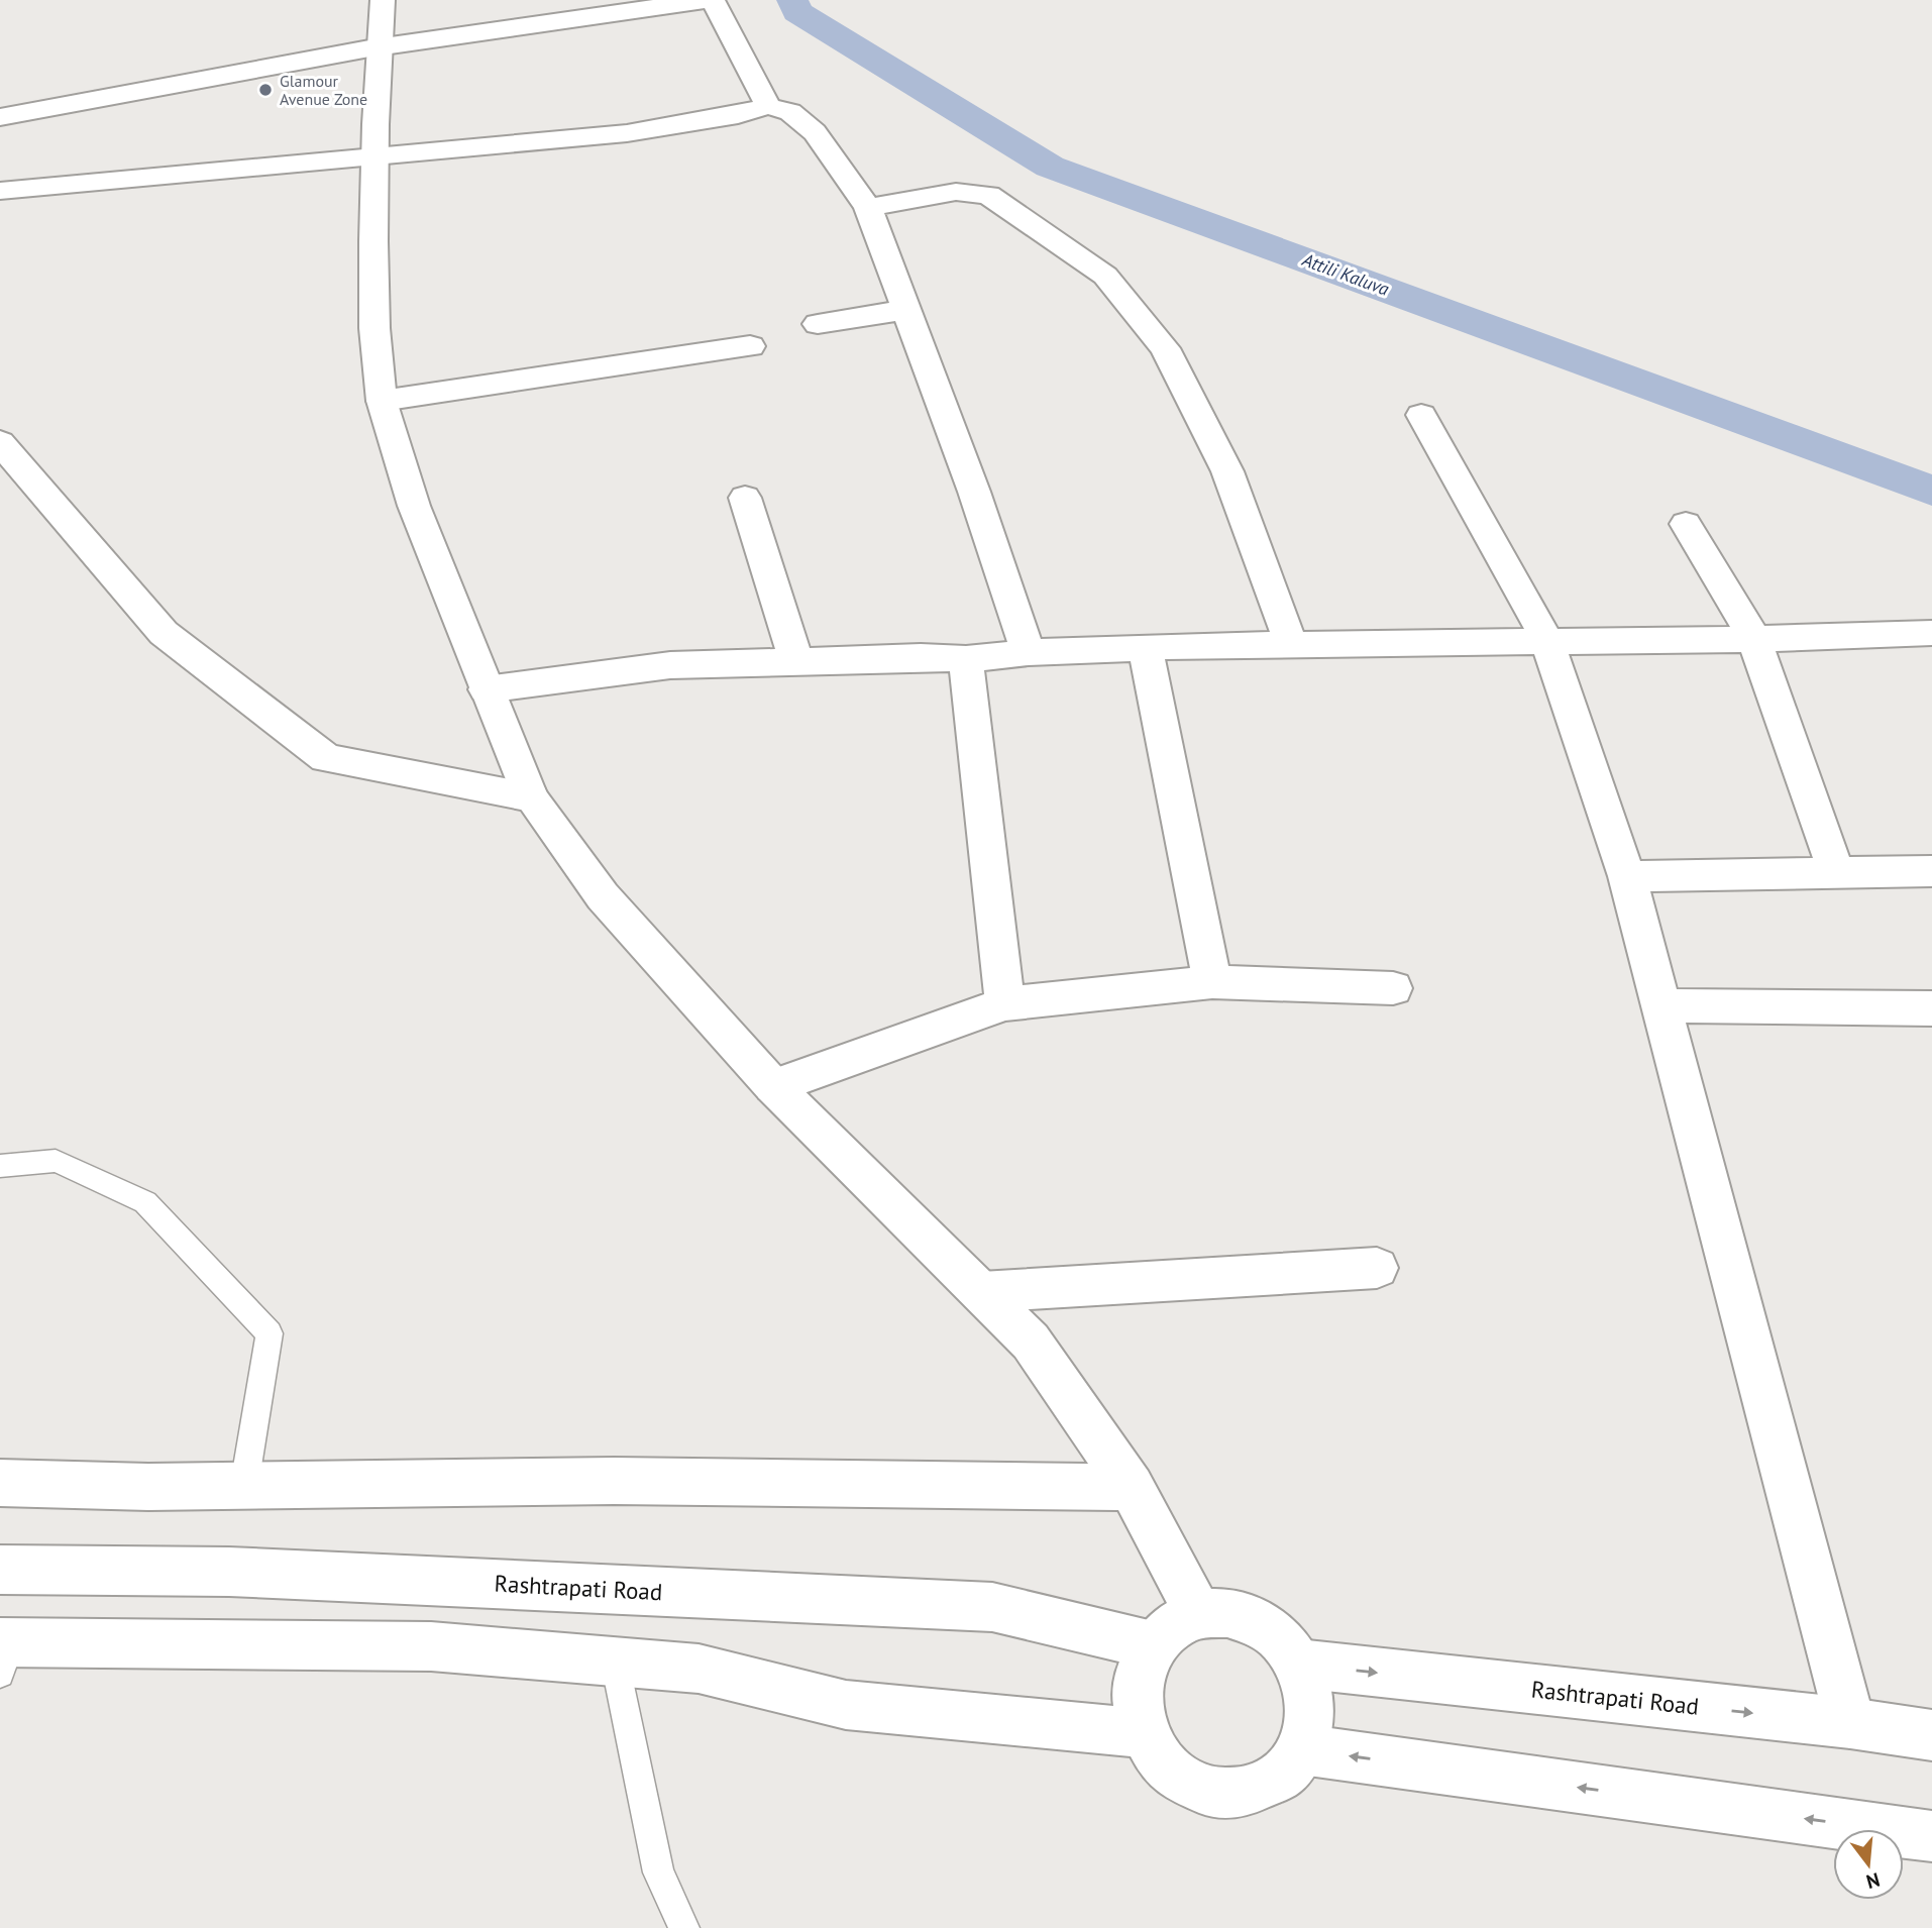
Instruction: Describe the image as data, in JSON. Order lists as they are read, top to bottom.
{
  "streets": {
    "street": ["Rashtrapati Road"]
  },
  "water": ["Attili Kaluva"],
  "places": ["Glamour Avenue Zone"],
  "north": "bottom"
}
